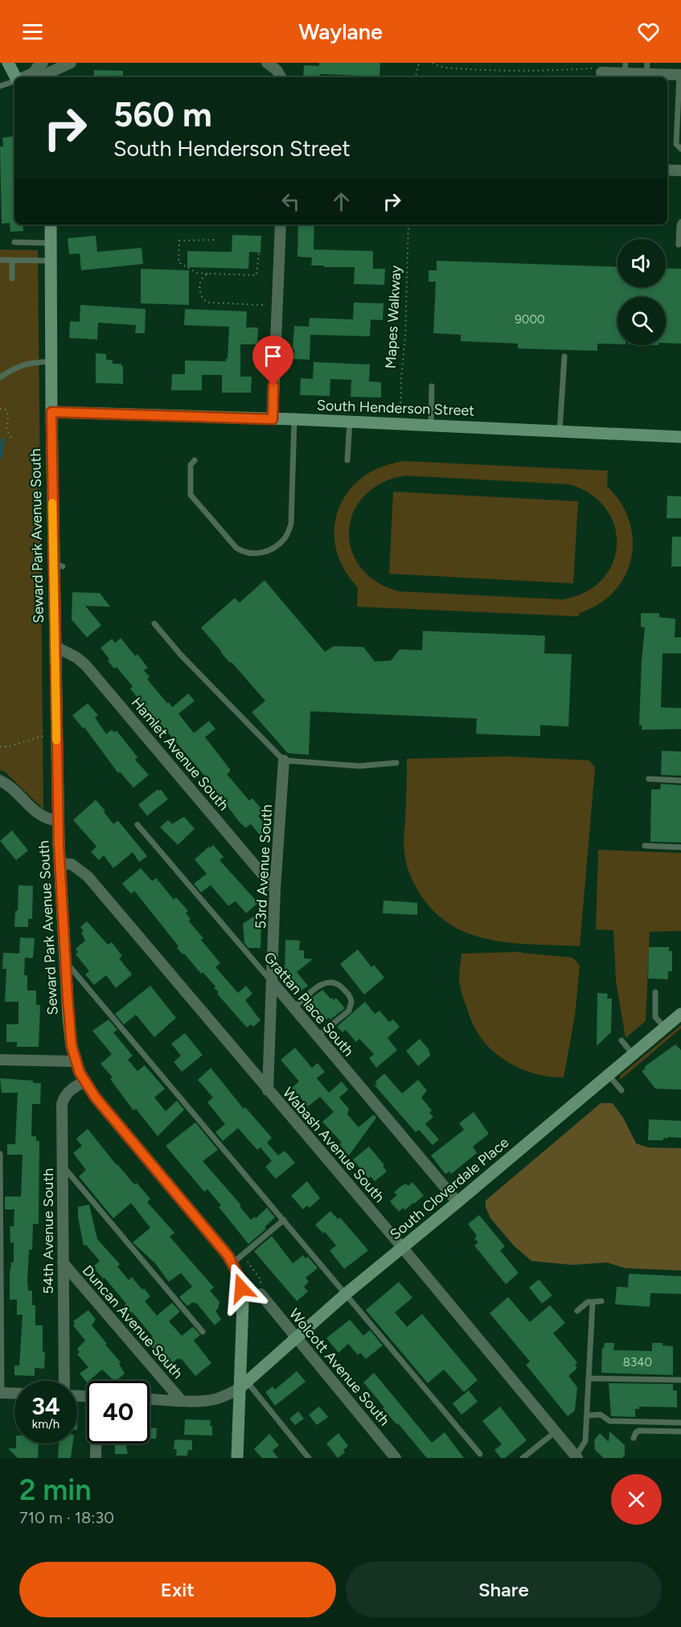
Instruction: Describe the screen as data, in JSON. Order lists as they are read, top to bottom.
{
  "streets": {
    "street": [
      "South Henderson Street",
      "Seward Park Avenue South",
      "Hamlet Avenue South",
      "53rd Avenue South",
      "Grattan Place South",
      "Wabash Avenue South",
      "South Cloverdale Place",
      "54th Avenue South",
      "Duncan Avenue South",
      "Wolcott Avenue South"
    ],
    "path": ["Mapes Walkway"]
  },
  "crossings": [
    ["South Henderson Street", "Seward Park Avenue South"],
    ["Seward Park Avenue South", "Hamlet Avenue South"],
    ["Seward Park Avenue South", "Wabash Avenue South"],
    ["Seward Park Avenue South", "South Cloverdale Place"],
    ["Seward Park Avenue South", "54th Avenue South"],
    ["Hamlet Avenue South", "53rd Avenue South"],
    ["53rd Avenue South", "Grattan Place South"],
    ["53rd Avenue South", "Wabash Avenue South"],
    ["Grattan Place South", "South Cloverdale Place"],
    ["Wabash Avenue South", "South Cloverdale Place"],
    ["South Cloverdale Place", "Wolcott Avenue South"],
    ["54th Avenue South", "Duncan Avenue South"]
  ],
  "house_numbers": ["9000", "8340"],
  "page": {
    "header": "Waylane",
    "turn": ["560 m", "South Henderson Street"],
    "speed": "34 km/h",
    "limit": "40",
    "heading": ["2 min", "710 m · 18:30"],
    "buttons": ["Exit", "Share"]
  }
}
